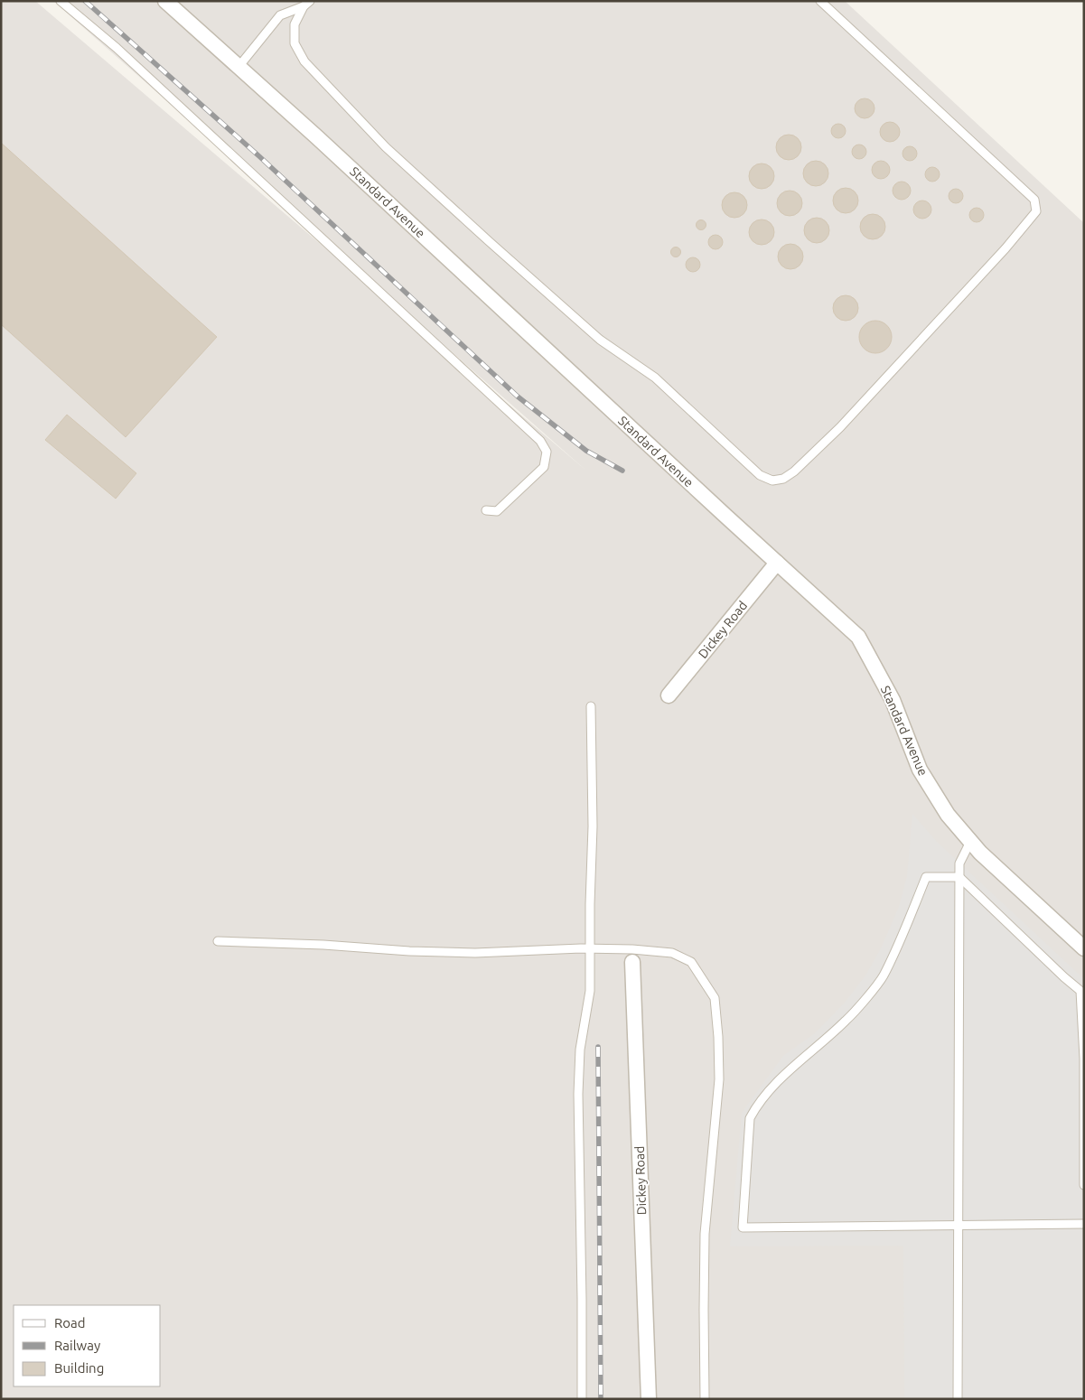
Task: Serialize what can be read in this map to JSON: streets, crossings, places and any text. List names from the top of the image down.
{
  "streets": {
    "street": ["Standard Avenue", "Dickey Road"]
  },
  "crossings": [
    ["Standard Avenue", "Dickey Road"]
  ],
  "legend": ["Road", "Railway", "Building"]
}
